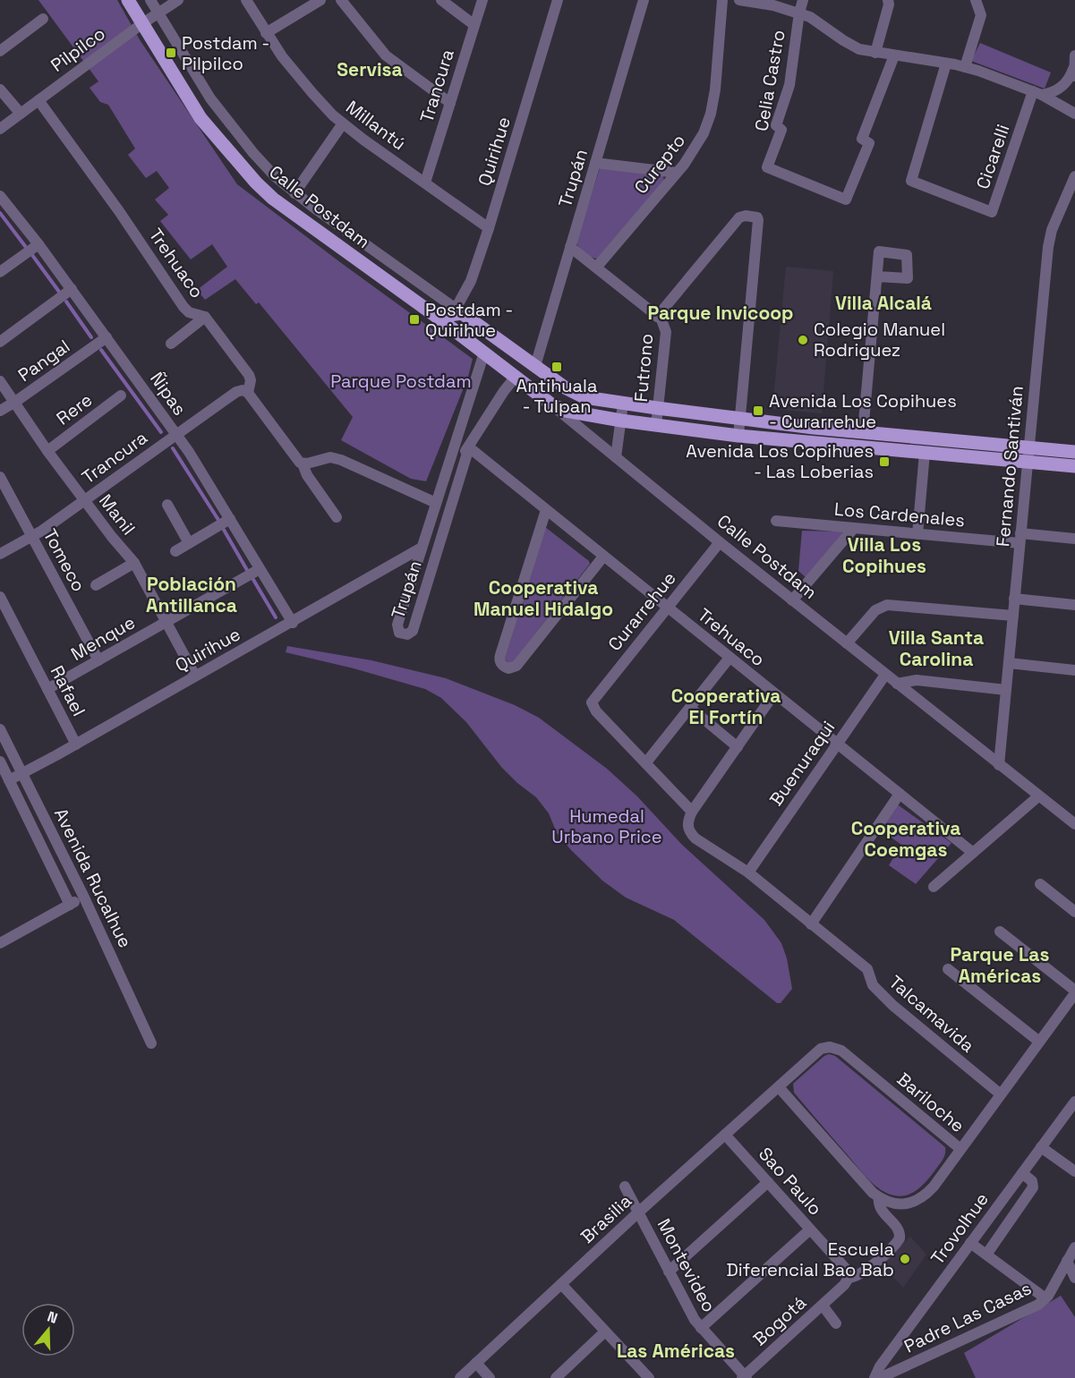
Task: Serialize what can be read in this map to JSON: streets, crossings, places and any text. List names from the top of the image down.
{
  "streets": {
    "main road": ["Calle Postdam"],
    "street": [
      "Pilpilco",
      "Celia Castro",
      "Trancura",
      "Millantú",
      "Quirihue",
      "Cicarelli",
      "Curepto",
      "Trupán",
      "Trehuaco",
      "Pangal",
      "Futrono",
      "Ñipas",
      "Rere",
      "Fernando Santiván",
      "Manil",
      "Los Cardenales",
      "Tomeco",
      "Curarrehue",
      "Menque",
      "Rafael",
      "Buenuraqui",
      "Avenida Rucalhue",
      "Talcamavida",
      "Bariloche",
      "Sao Paulo",
      "Brasilia",
      "Trovolhue",
      "Montevideo",
      "Padre Las Casas",
      "Bogotá"
    ]
  },
  "crossings": [
    ["Pilpilco", "Calle Postdam"],
    ["Pilpilco", "Trehuaco"],
    ["Trancura", "Millantú"],
    ["Trancura", "Trehuaco"],
    ["Trancura", "Ñipas"],
    ["Trancura", "Manil"],
    ["Trancura", "Tomeco"],
    ["Millantú", "Quirihue"],
    ["Quirihue", "Trupán"],
    ["Quirihue", "Calle Postdam"],
    ["Quirihue", "Ñipas"],
    ["Quirihue", "Manil"],
    ["Quirihue", "Rafael"],
    ["Quirihue", "Avenida Rucalhue"],
    ["Trupán", "Calle Postdam"],
    ["Trupán", "Trehuaco"],
    ["Calle Postdam", "Futrono"],
    ["Calle Postdam", "Fernando Santiván"],
    ["Calle Postdam", "Curarrehue"],
    ["Calle Postdam", "Buenuraqui"],
    ["Trehuaco", "Curarrehue"],
    ["Trehuaco", "Buenuraqui"],
    ["Pangal", "Ñipas"],
    ["Pangal", "Manil"],
    ["Ñipas", "Menque"],
    ["Rere", "Manil"],
    ["Fernando Santiván", "Los Cardenales"],
    ["Manil", "Menque"],
    ["Tomeco", "Menque"],
    ["Menque", "Rafael"],
    ["Buenuraqui", "Talcamavida"],
    ["Bariloche", "Brasilia"],
    ["Bariloche", "Bogotá"],
    ["Sao Paulo", "Brasilia"],
    ["Sao Paulo", "Bogotá"],
    ["Brasilia", "Montevideo"],
    ["Montevideo", "Bogotá"]
  ],
  "districts": [
    "Servisa",
    "Villa Alcalá",
    "Parque Invicoop",
    "Villa Los Copihues",
    "Población Antillanca",
    "Cooperativa Manuel Hidalgo",
    "Villa Santa Carolina",
    "Cooperativa El Fortín",
    "Cooperativa Coemgas",
    "Parque Las Américas",
    "Las Américas"
  ],
  "parks": ["Parque Postdam", "Humedal Urbano Price"],
  "places": {
    "transit": [
      "Postdam - Pilpilco",
      "Postdam - Quirihue",
      "Antihuala - Tulpan",
      "Avenida Los Copihues - Curarrehue",
      "Avenida Los Copihues - Las Loberias"
    ],
    "other": ["Colegio Manuel Rodriguez", "Escuela Diferencial Bao Bab"]
  },
  "north": "top"
}
